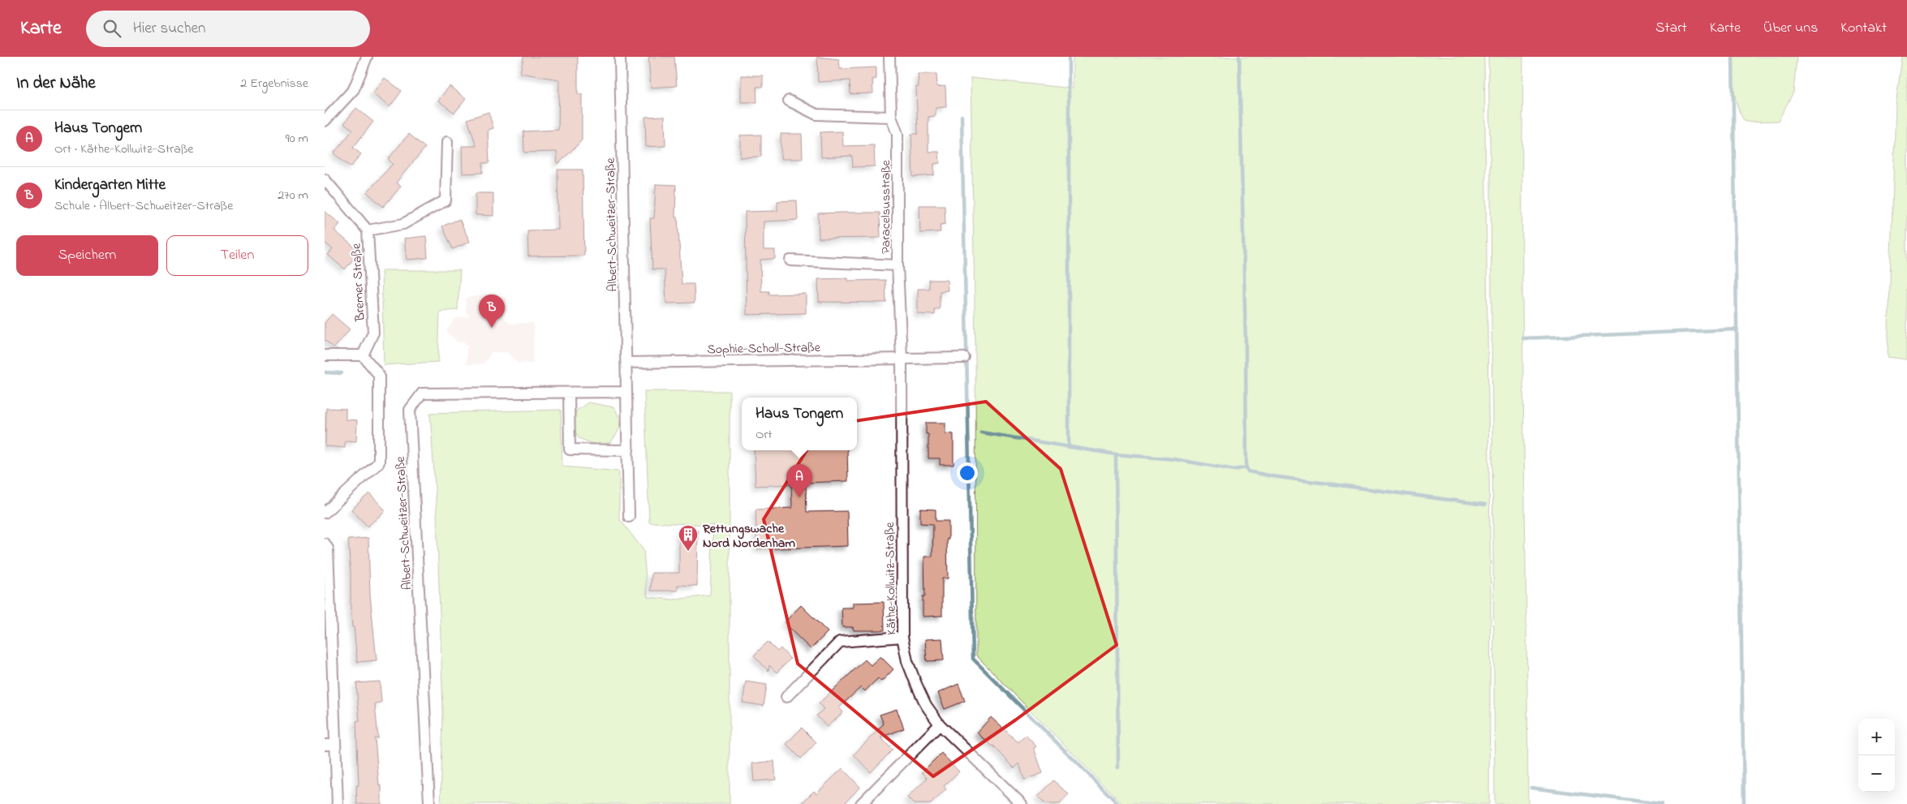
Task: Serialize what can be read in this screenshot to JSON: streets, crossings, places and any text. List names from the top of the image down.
{
  "streets": {
    "street": [
      "Paracelsusstraße",
      "Albert-Schweitzer-Straße",
      "Bremer Straße",
      "Sophie-Scholl-Straße",
      "Käthe-Kollwitz-Straße"
    ]
  },
  "crossings": [
    ["Paracelsusstraße", "Sophie-Scholl-Straße"],
    ["Paracelsusstraße", "Käthe-Kollwitz-Straße"],
    ["Albert-Schweitzer-Straße", "Sophie-Scholl-Straße"],
    ["Sophie-Scholl-Straße", "Käthe-Kollwitz-Straße"]
  ],
  "places": {
    "building": ["Rettungswache Nord Nordenham"]
  },
  "page": {
    "header": "Karte",
    "search": "Hier suchen",
    "nav": [
      "Start",
      "Karte",
      "Über uns",
      "Kontakt"
    ],
    "heading": ["In der Nähe", "2 Ergebnisse"],
    "list": [
      {
        "mark": "A",
        "name": "Haus Tongern",
        "note": "Ort · Käthe-Kollwitz-Straße",
        "value": "90 m"
      },
      {
        "mark": "B",
        "name": "Kindergarten Mitte",
        "note": "Schule · Albert-Schweitzer-Straße",
        "value": "270 m"
      }
    ],
    "buttons": ["Speichern", "Teilen"],
    "pins": ["B", "A"],
    "popup": ["Haus Tongern", "Ort"],
    "map_buttons": ["+", "−"]
  }
}
